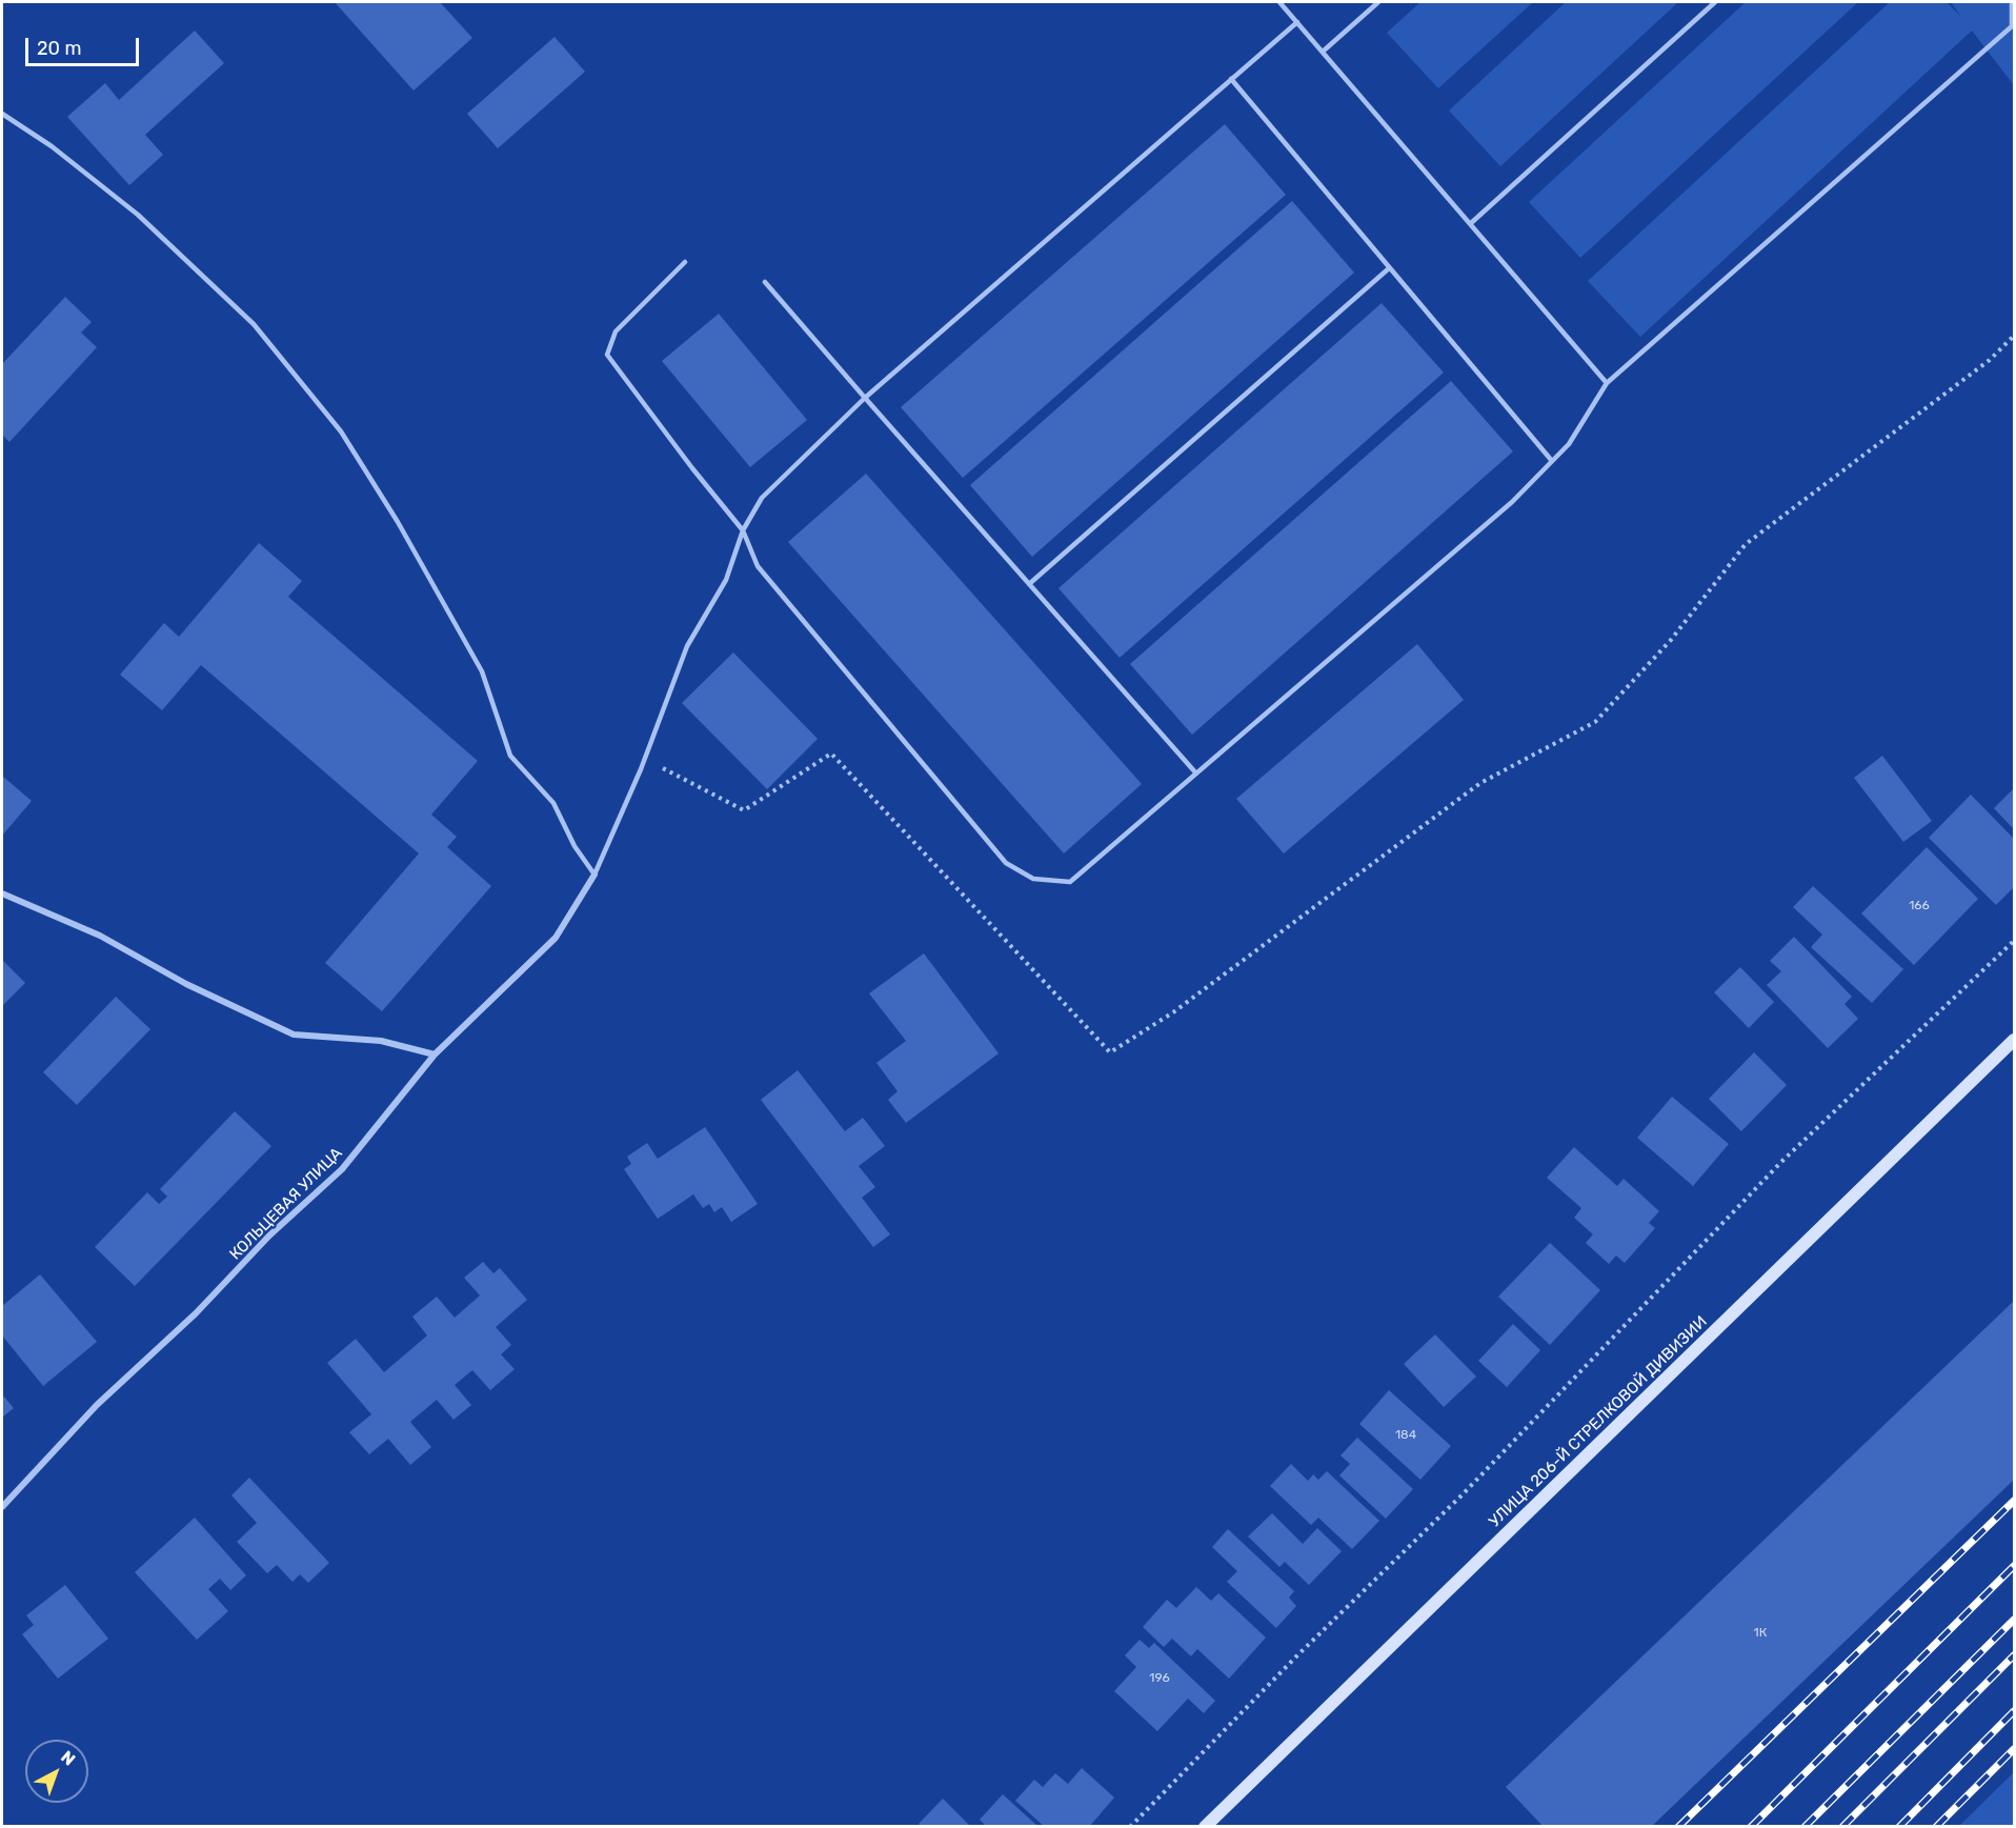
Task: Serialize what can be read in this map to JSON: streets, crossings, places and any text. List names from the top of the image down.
{
  "streets": {
    "main road": ["УЛИЦА 206-Й СТРЕЛКОВОЙ ДИВИЗИИ"],
    "street": ["КОЛЬЦЕВАЯ УЛИЦА"]
  },
  "house_numbers": [
    "166",
    "184",
    "1К",
    "196"
  ],
  "scale_bar": "20 m",
  "north": "top right"
}
